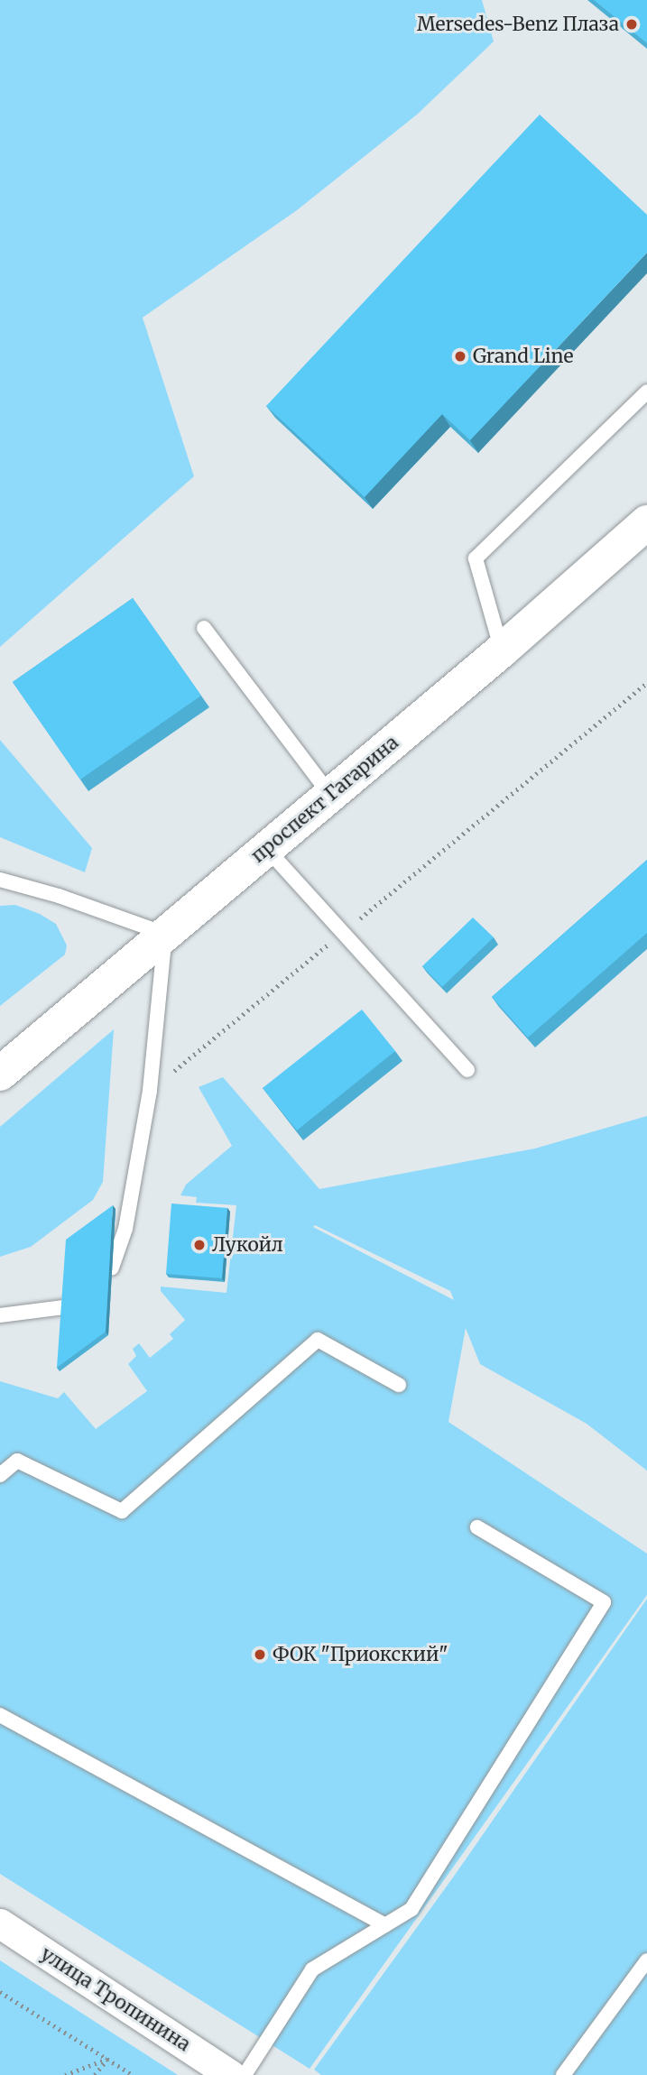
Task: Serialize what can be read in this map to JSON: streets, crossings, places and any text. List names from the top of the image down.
{
  "streets": {
    "main road": ["проспект Гагарина"],
    "street": ["улица Тропинина"]
  },
  "places": [
    "Mersedes-Benz Плаза",
    "Grand Line",
    "Лукойл",
    "ФОК \"Приокский\""
  ]
}
